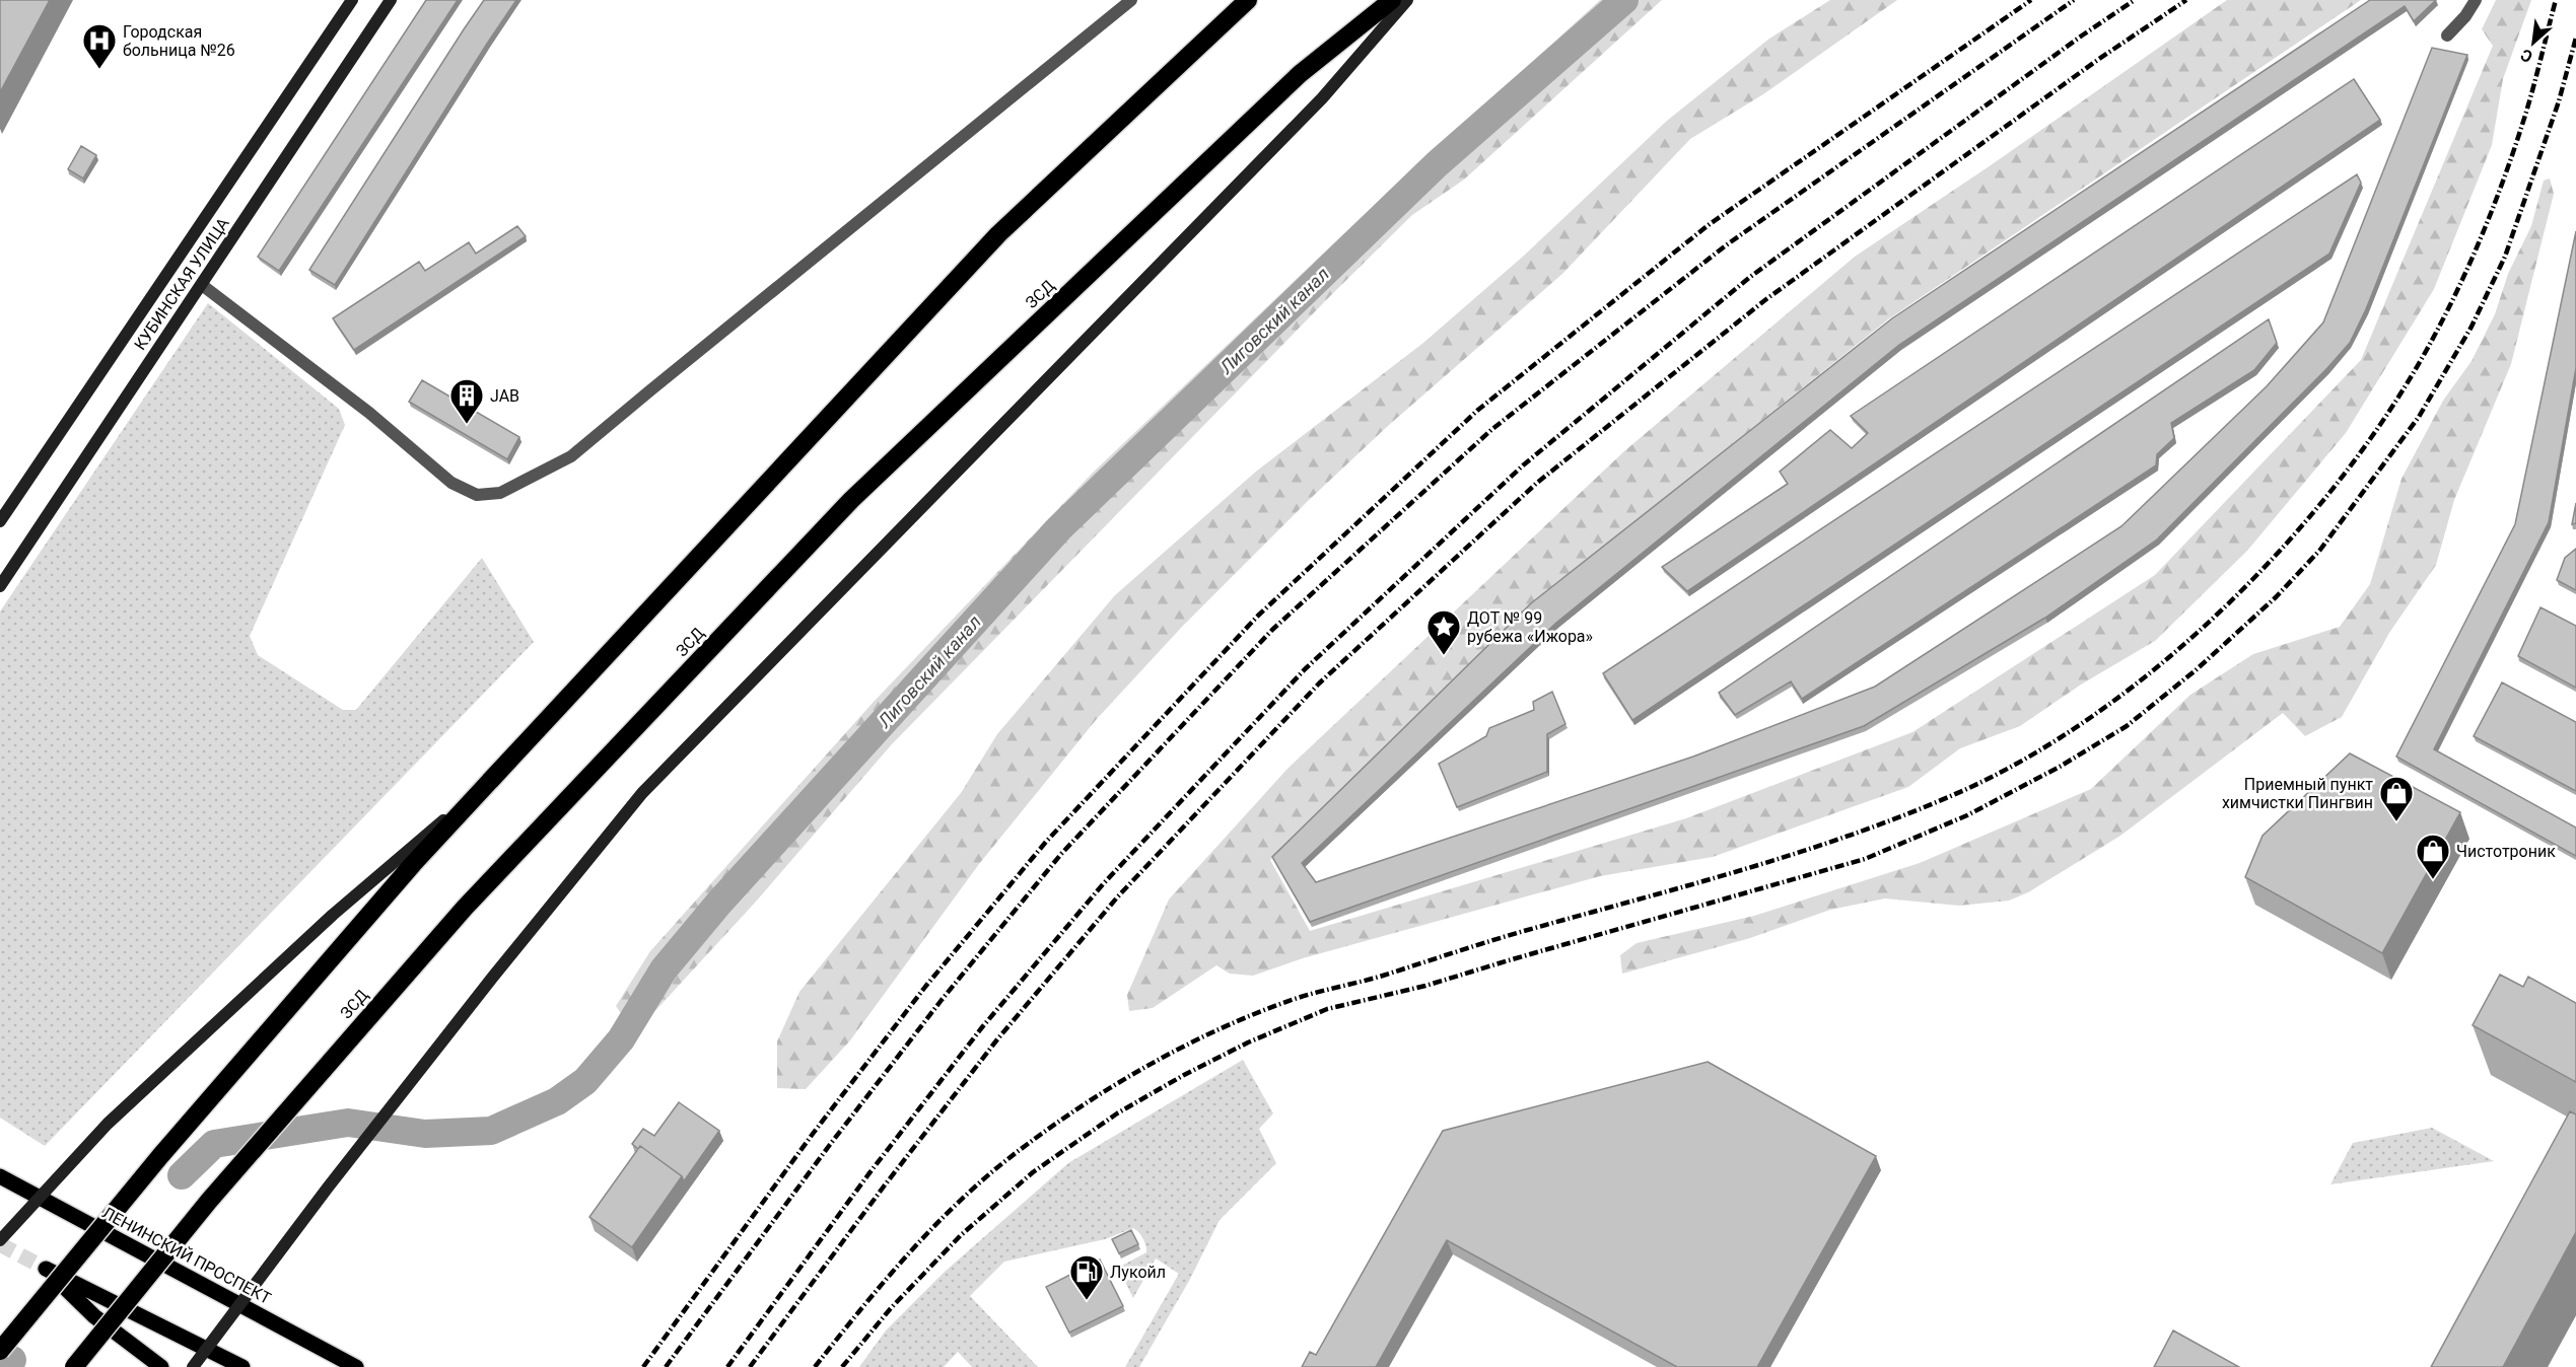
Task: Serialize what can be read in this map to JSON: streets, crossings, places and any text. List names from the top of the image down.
{
  "streets": {
    "highway": ["ЗСД"],
    "main road": ["КУБИНСКАЯ УЛИЦА", "ЛЕНИНСКИЙ ПРОСПЕКТ"]
  },
  "water": ["Лиговский канал"],
  "places": {
    "hospital": ["Городская больница №26"],
    "building": ["JAB"],
    "place": ["ДОТ № 99 рубежа «Ижора»"],
    "shop": ["Приемный пункт химчистки Пингвин", "Чистотроник"],
    "fuel station": ["Лукойл"]
  },
  "north": "bottom left"
}
